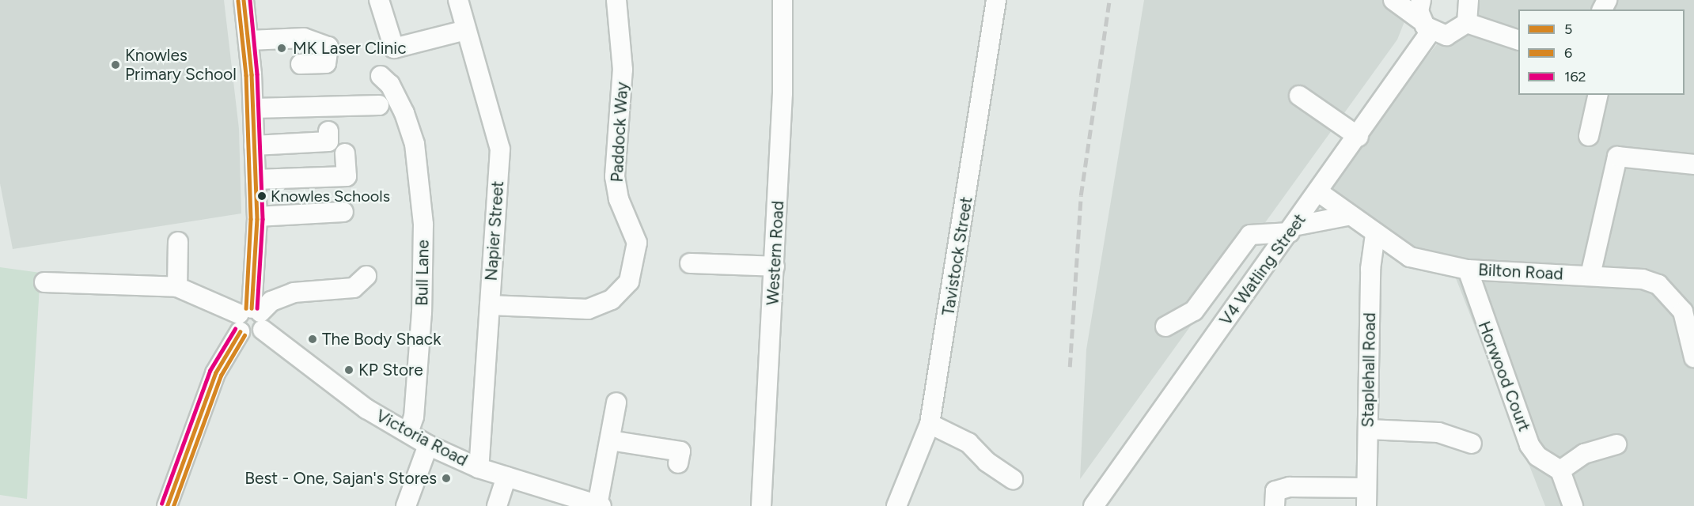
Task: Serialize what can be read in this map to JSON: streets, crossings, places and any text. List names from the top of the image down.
{
  "streets": {
    "street": [
      "Paddock Way",
      "Napier Street",
      "Western Road",
      "Tavistock Street",
      "V4 Watling Street",
      "Bilton Road",
      "Bull Lane",
      "Staplehall Road",
      "Horwood Court",
      "Victoria Road"
    ]
  },
  "crossings": [
    ["Paddock Way", "Napier Street"],
    ["Napier Street", "Victoria Road"],
    ["V4 Watling Street", "Bilton Road"],
    ["Bilton Road", "Staplehall Road"],
    ["Bilton Road", "Horwood Court"],
    ["Bull Lane", "Victoria Road"]
  ],
  "places": [
    "MK Laser Clinic",
    "Knowles Primary School",
    "Knowles Schools",
    "The Body Shack",
    "KP Store",
    "Best - One, Sajan's Stores"
  ],
  "lines": ["transit line 5", "transit line 162", "transit line 6"],
  "legend": ["5", "6", "162"]
}
